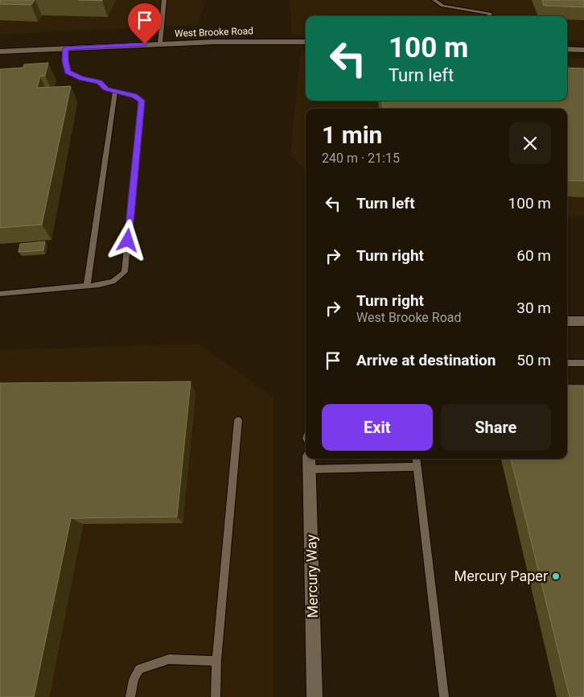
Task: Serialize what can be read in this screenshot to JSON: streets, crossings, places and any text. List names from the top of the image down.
{
  "streets": {
    "street": ["West Brooke Road", "Mercury Way"]
  },
  "places": ["Mercury Paper"],
  "page": {
    "turn": ["100 m", "Turn left"],
    "heading": ["1 min", "240 m · 21:15"],
    "list": [
      {
        "name": "Turn left",
        "value": "100 m"
      },
      {
        "name": "Turn right",
        "value": "60 m"
      },
      {
        "name": "Turn right",
        "note": "West Brooke Road",
        "value": "30 m"
      },
      {
        "name": "Arrive at destination",
        "value": "50 m"
      }
    ],
    "buttons": ["Exit", "Share"]
  }
}
